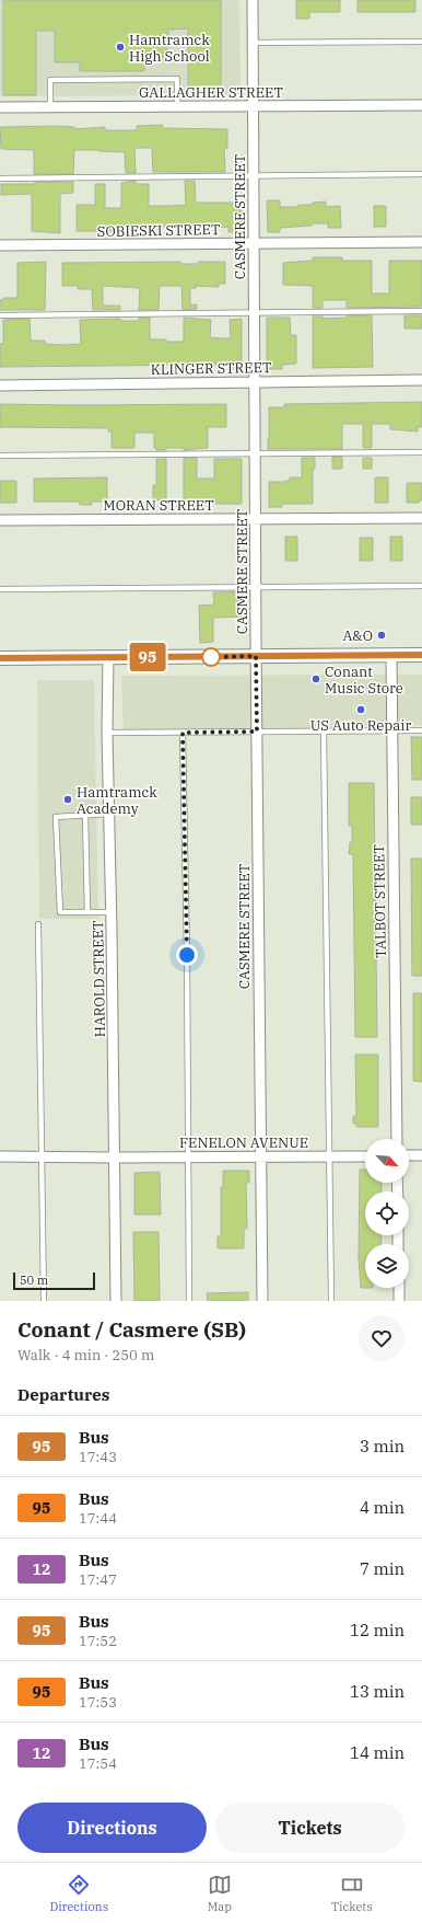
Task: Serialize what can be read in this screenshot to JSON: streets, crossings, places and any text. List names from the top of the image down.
{
  "streets": {
    "street": [
      "GALLAGHER STREET",
      "CASMERE STREET",
      "SOBIESKI STREET",
      "KLINGER STREET",
      "MORAN STREET",
      "TALBOT STREET",
      "HAROLD STREET",
      "FENELON AVENUE"
    ]
  },
  "crossings": [
    ["GALLAGHER STREET", "CASMERE STREET"],
    ["CASMERE STREET", "SOBIESKI STREET"],
    ["CASMERE STREET", "KLINGER STREET"],
    ["CASMERE STREET", "MORAN STREET"],
    ["CASMERE STREET", "FENELON AVENUE"],
    ["HAROLD STREET", "FENELON AVENUE"]
  ],
  "places": [
    "Hamtramck High School",
    "A&O",
    "Conant Music Store",
    "US Auto Repair",
    "Hamtramck Academy"
  ],
  "lines": ["bus line 95"],
  "scale_bar": "50 m",
  "north": "bottom right",
  "page": {
    "on_map": "95",
    "scale": "50 m",
    "heading": [
      ["Conant / Casmere (SB)", "Walk · 4 min · 250 m"],
      "Departures"
    ],
    "list": [
      {
        "mark": "95",
        "name": "Bus",
        "note": "17:43",
        "value": "3 min"
      },
      {
        "mark": "95",
        "name": "Bus",
        "note": "17:44",
        "value": "4 min"
      },
      {
        "mark": "12",
        "name": "Bus",
        "note": "17:47",
        "value": "7 min"
      },
      {
        "mark": "95",
        "name": "Bus",
        "note": "17:52",
        "value": "12 min"
      },
      {
        "mark": "95",
        "name": "Bus",
        "note": "17:53",
        "value": "13 min"
      },
      {
        "mark": "12",
        "name": "Bus",
        "note": "17:54",
        "value": "14 min"
      }
    ],
    "buttons": ["Directions", "Tickets"],
    "tabs": ["Directions", "Map", "Tickets"]
  }
}
